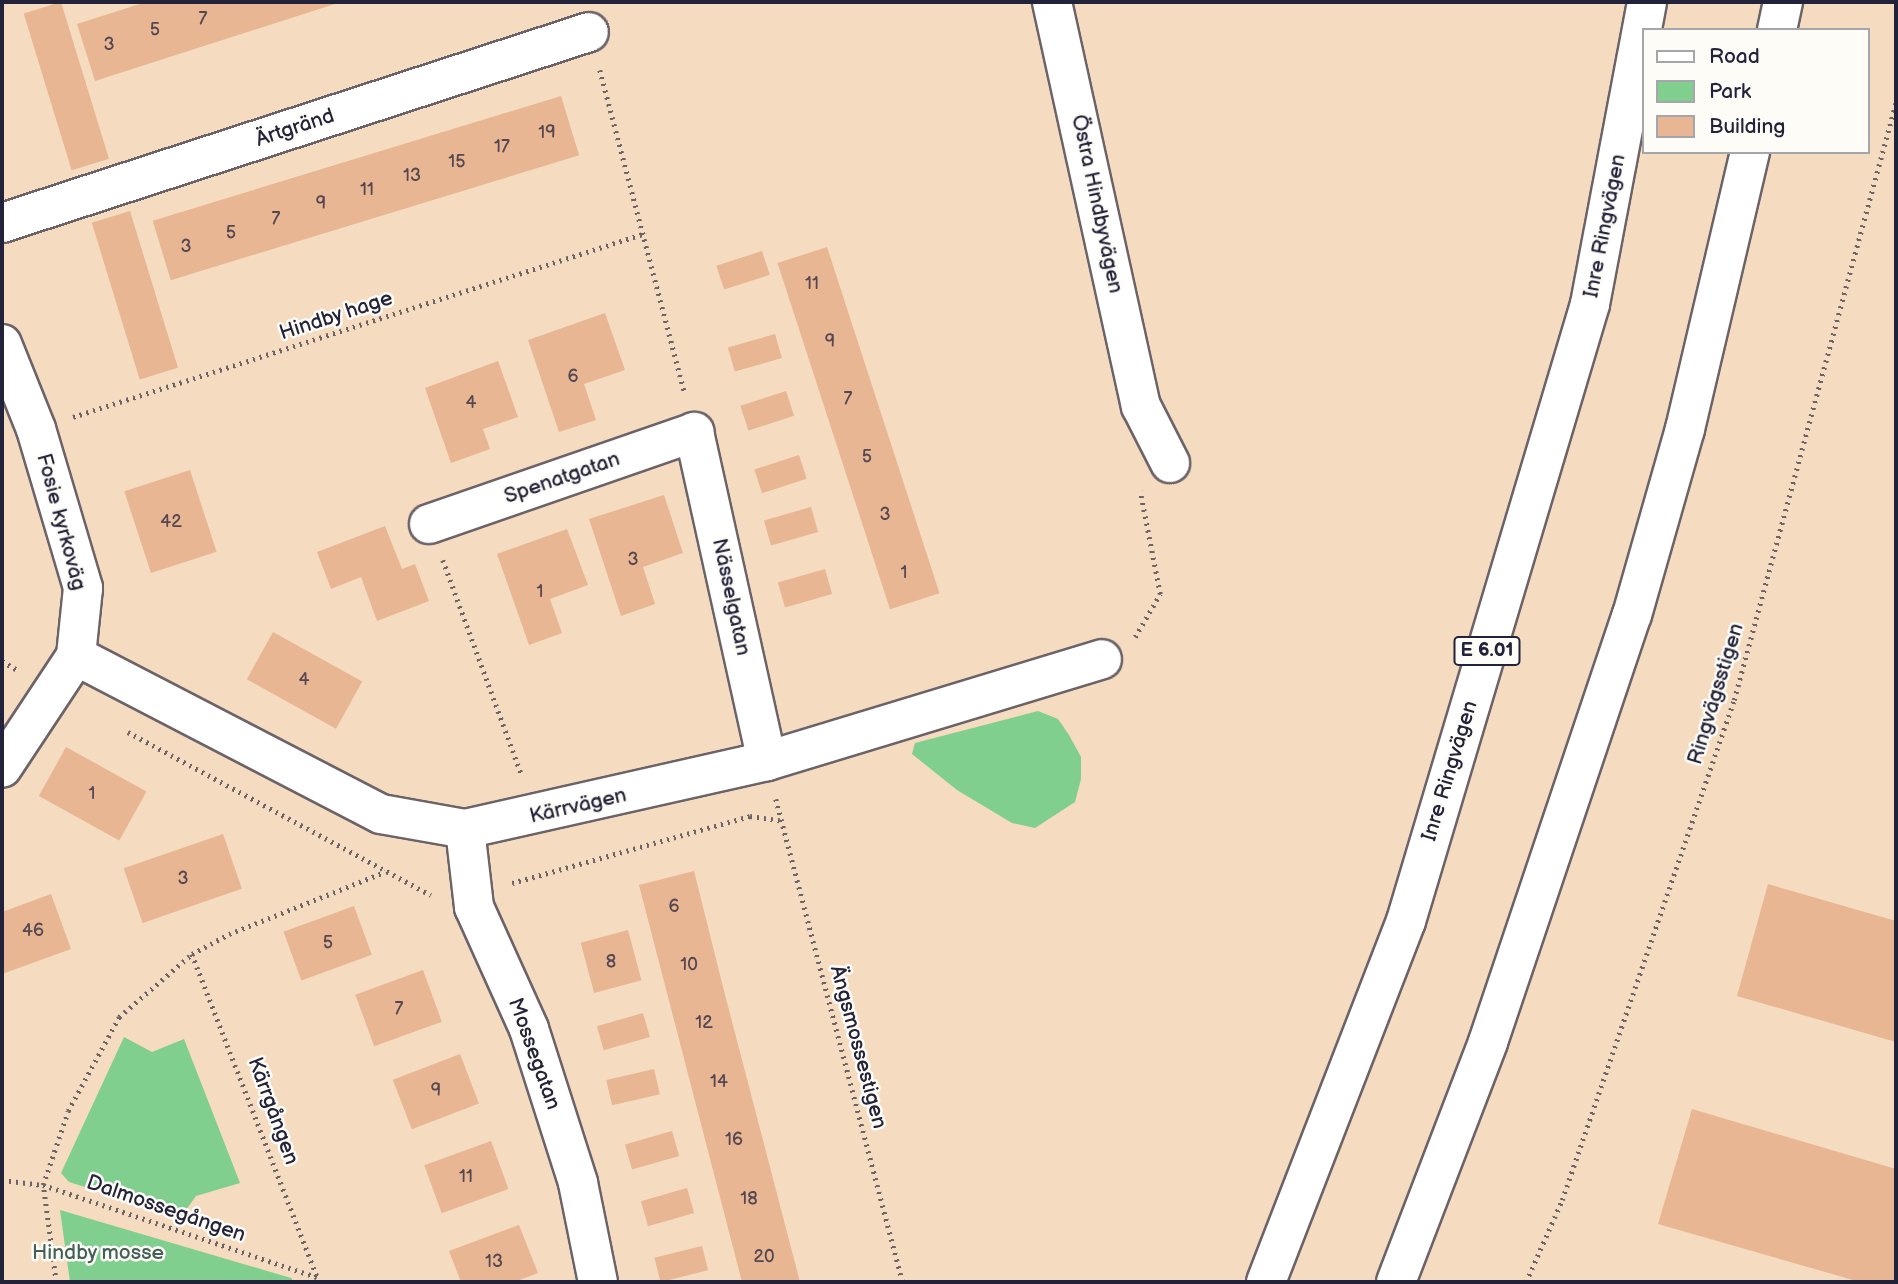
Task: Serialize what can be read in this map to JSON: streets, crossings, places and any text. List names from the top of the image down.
{
  "streets": {
    "main road": [
      "Ärtgränd",
      "Östra Hindbyvägen",
      "Inre Ringvägen",
      "Spenatgatan",
      "Fosie kyrkoväg",
      "Nässelgatan",
      "E 6.01",
      "Kärrvägen",
      "Mossegatan"
    ],
    "path": [
      "Hindby hage",
      "Ringvägsstigen",
      "Ängsmossestigen",
      "Kärrgången",
      "Dalmossegången"
    ]
  },
  "crossings": [
    ["Hindby hage", "Fosie kyrkoväg"],
    ["Spenatgatan", "Nässelgatan"],
    ["Fosie kyrkoväg", "Kärrvägen"],
    ["Nässelgatan", "Kärrvägen"],
    ["Kärrvägen", "Mossegatan"],
    ["Kärrgången", "Dalmossegången"]
  ],
  "parks": ["Hindby mosse"],
  "house_numbers": [
    "7",
    "5",
    "3",
    "19",
    "17",
    "15",
    "13",
    "11",
    "9",
    "7",
    "5",
    "3",
    "11",
    "9",
    "6",
    "7",
    "4",
    "5",
    "3",
    "42",
    "3",
    "1",
    "1",
    "4",
    "1",
    "3",
    "6",
    "46",
    "5",
    "8",
    "10",
    "7",
    "12",
    "14",
    "9",
    "16",
    "11",
    "18",
    "20",
    "13"
  ],
  "legend": ["Road", "Park", "Building"]
}
